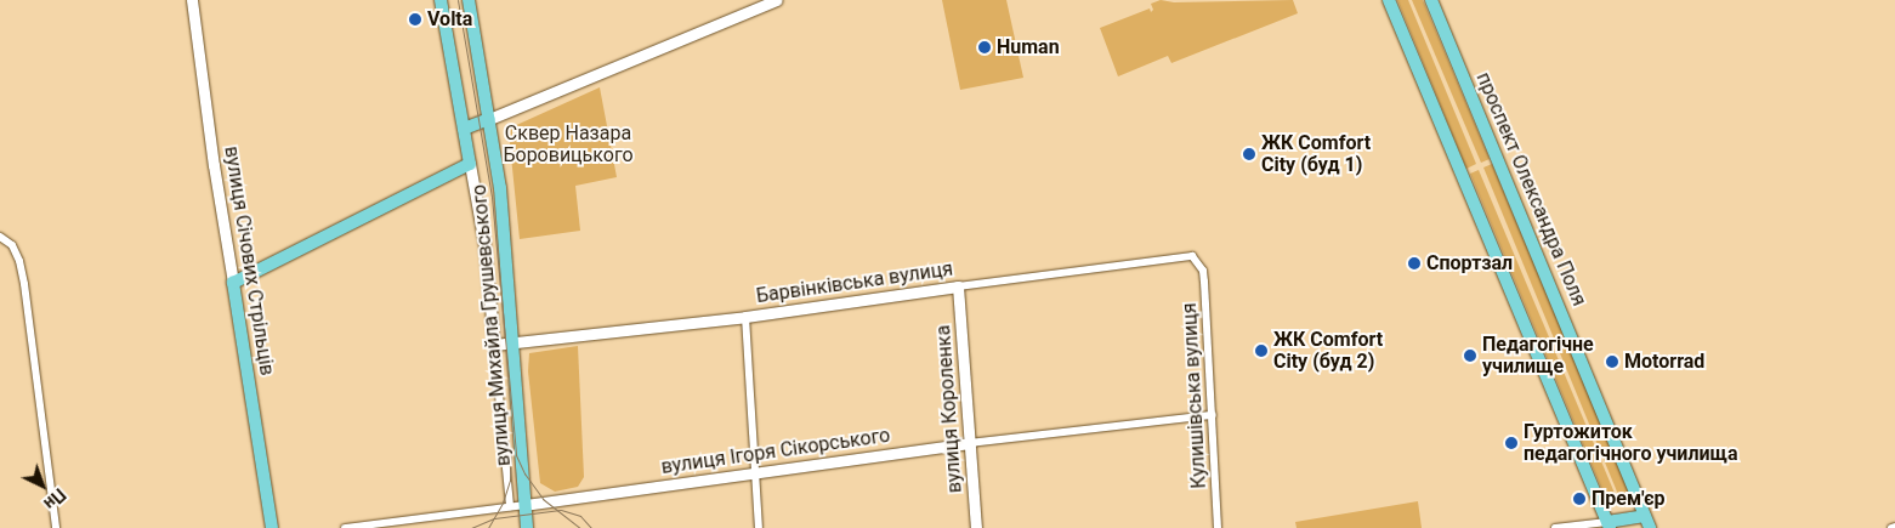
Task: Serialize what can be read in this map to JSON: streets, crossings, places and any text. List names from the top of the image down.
{
  "streets": {
    "main road": ["проспект Олександра Поля", "вулиця Січових Стрільців", "вулиця Михайла Грушевського"],
    "street": [
      "Барвінківська вулиця",
      "Кулишівська вулиця",
      "вулиця Короленка",
      "вулиця Ігоря Сікорського"
    ]
  },
  "crossings": [
    ["Барвінківська вулиця", "вулиця Михайла Грушевського"],
    ["Барвінківська вулиця", "Кулишівська вулиця"],
    ["Барвінківська вулиця", "вулиця Короленка"],
    ["вулиця Михайла Грушевського", "вулиця Ігоря Сікорського"],
    ["Кулишівська вулиця", "вулиця Ігоря Сікорського"],
    ["вулиця Короленка", "вулиця Ігоря Сікорського"]
  ],
  "parks": ["Сквер Назара Боровицького"],
  "places": [
    "Volta",
    "Human",
    "ЖК Comfort City (буд 1)",
    "Спортзал",
    "ЖК Comfort City (буд 2)",
    "Педагогічне училище",
    "Motorrad",
    "Гуртожиток педагогічного училища",
    "Прем'єр"
  ],
  "north": "bottom right"
}
